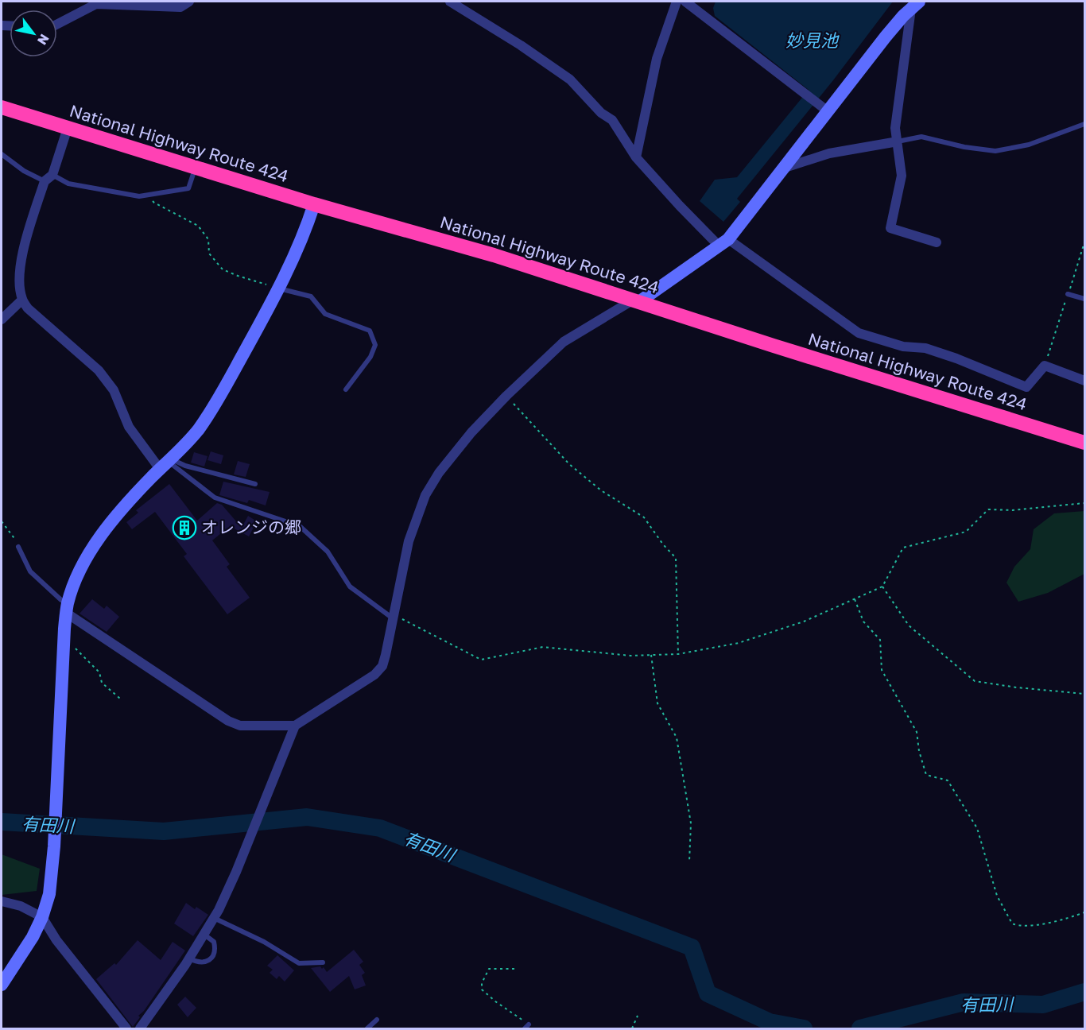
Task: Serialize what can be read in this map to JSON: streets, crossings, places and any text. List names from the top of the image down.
{
  "streets": {
    "highway": ["National Highway Route 424"]
  },
  "water": ["妙見池", "有田川"],
  "places": {
    "building": ["オレンジの郷"]
  },
  "north": "bottom right"
}
